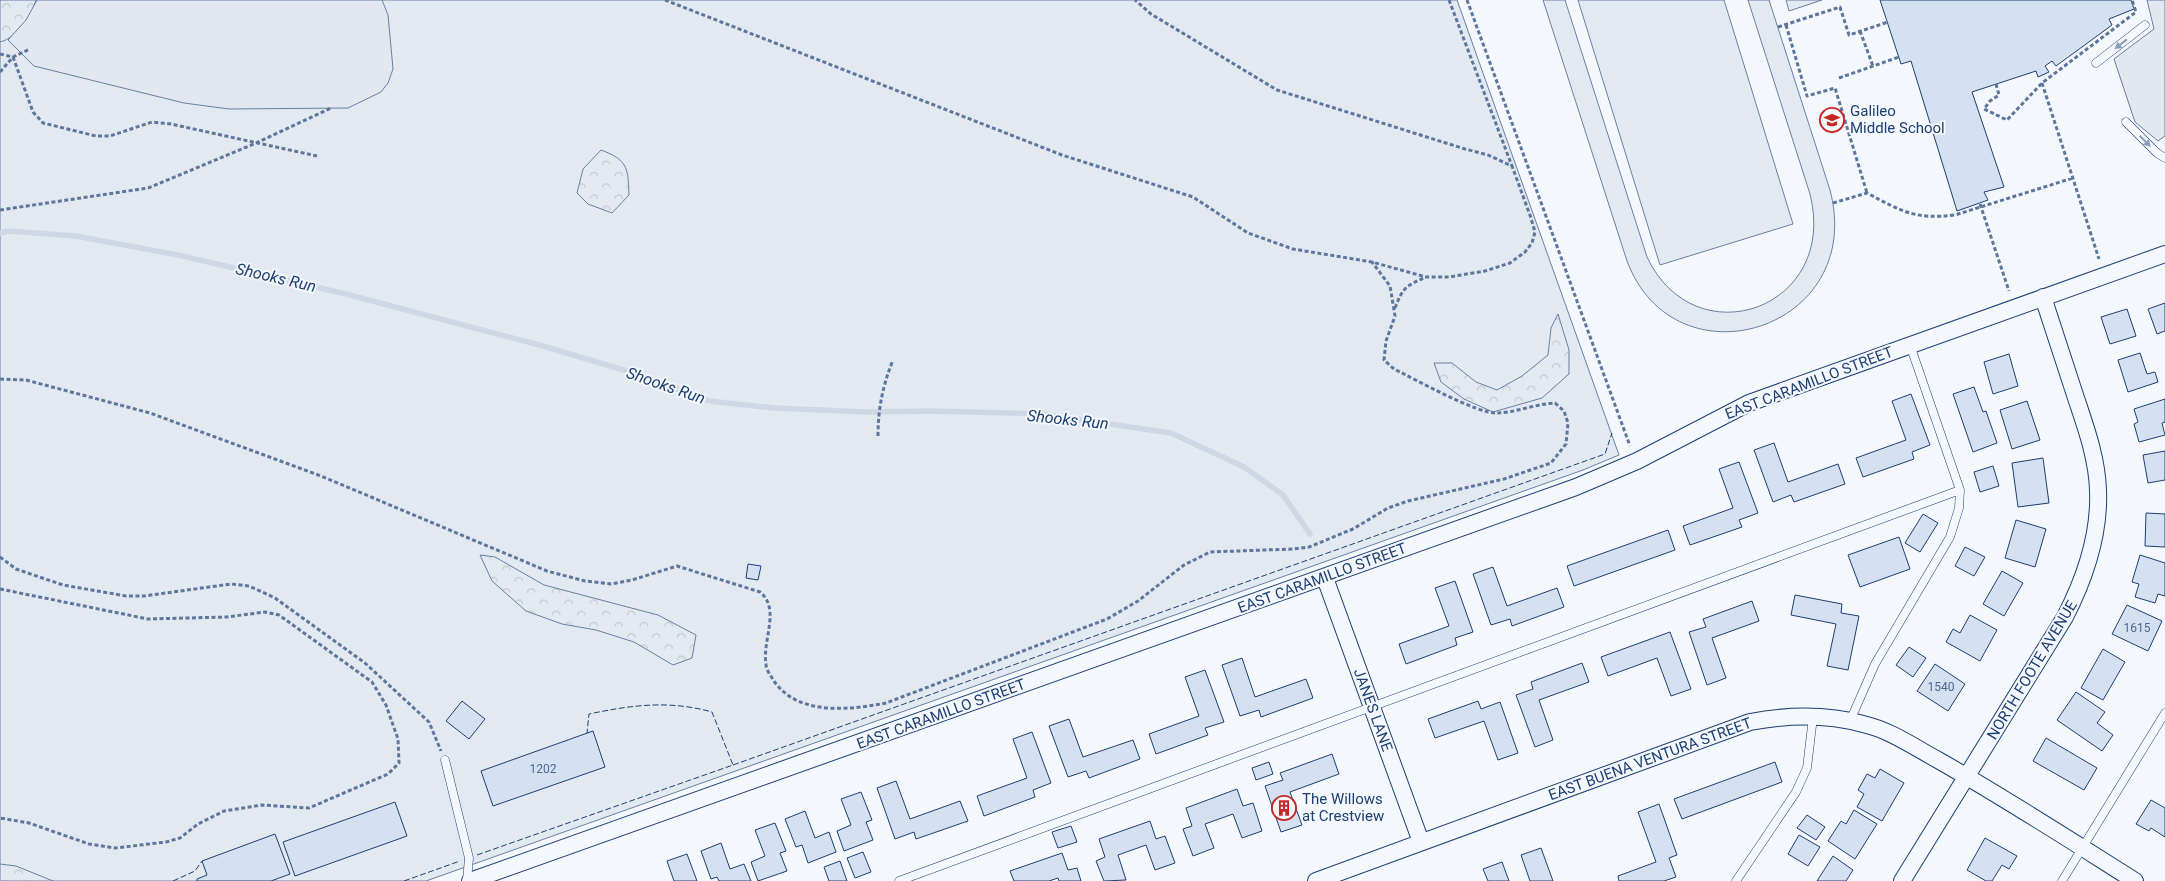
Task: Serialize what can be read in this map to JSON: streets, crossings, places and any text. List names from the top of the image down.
{
  "streets": {
    "street": [
      "EAST CARAMILLO STREET",
      "NORTH FOOTE AVENUE",
      "JANES LANE",
      "EAST BUENA VENTURA STREET"
    ]
  },
  "crossings": [
    ["EAST CARAMILLO STREET", "NORTH FOOTE AVENUE"],
    ["EAST CARAMILLO STREET", "JANES LANE"],
    ["NORTH FOOTE AVENUE", "EAST BUENA VENTURA STREET"],
    ["JANES LANE", "EAST BUENA VENTURA STREET"]
  ],
  "water": ["Shooks Run"],
  "places": {
    "school or university": ["Galileo Middle School"],
    "building": ["The Willows at Crestview"]
  },
  "house_numbers": ["1615", "1540", "1202"]
}
